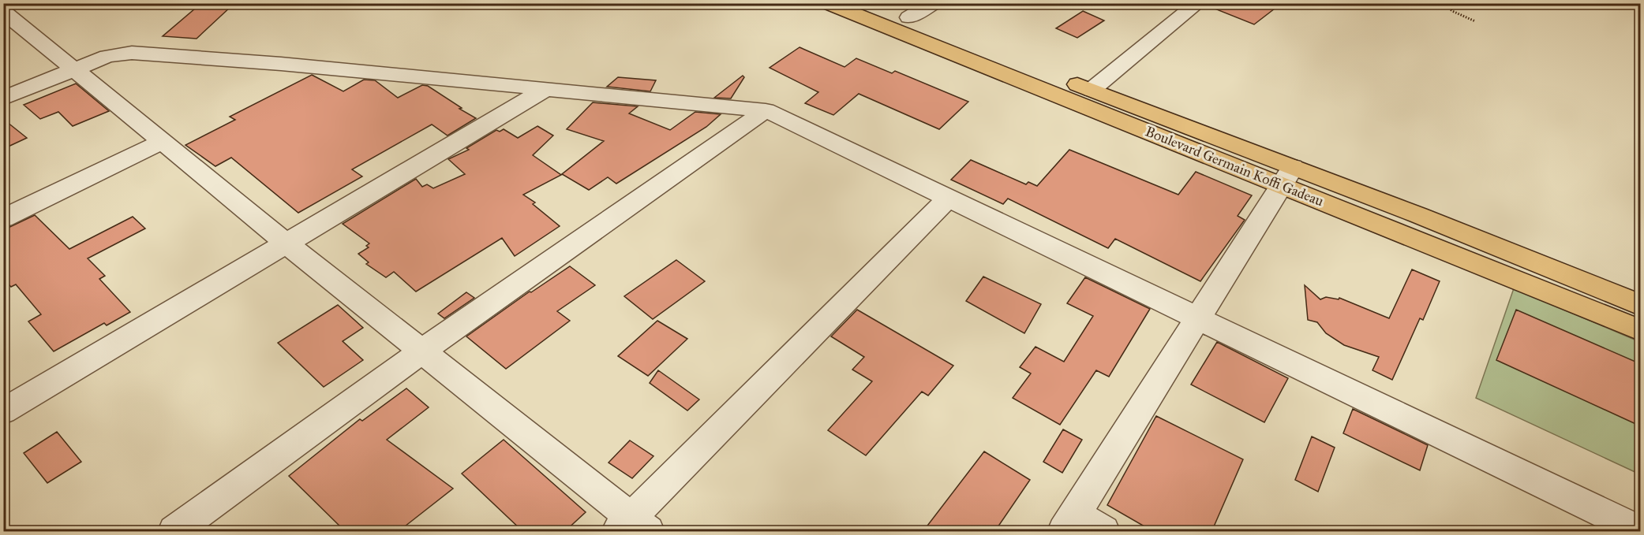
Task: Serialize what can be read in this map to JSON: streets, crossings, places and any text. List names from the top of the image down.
{
  "streets": {
    "main road": ["Boulevard Germain Koffi Gadeau"]
  }
}
